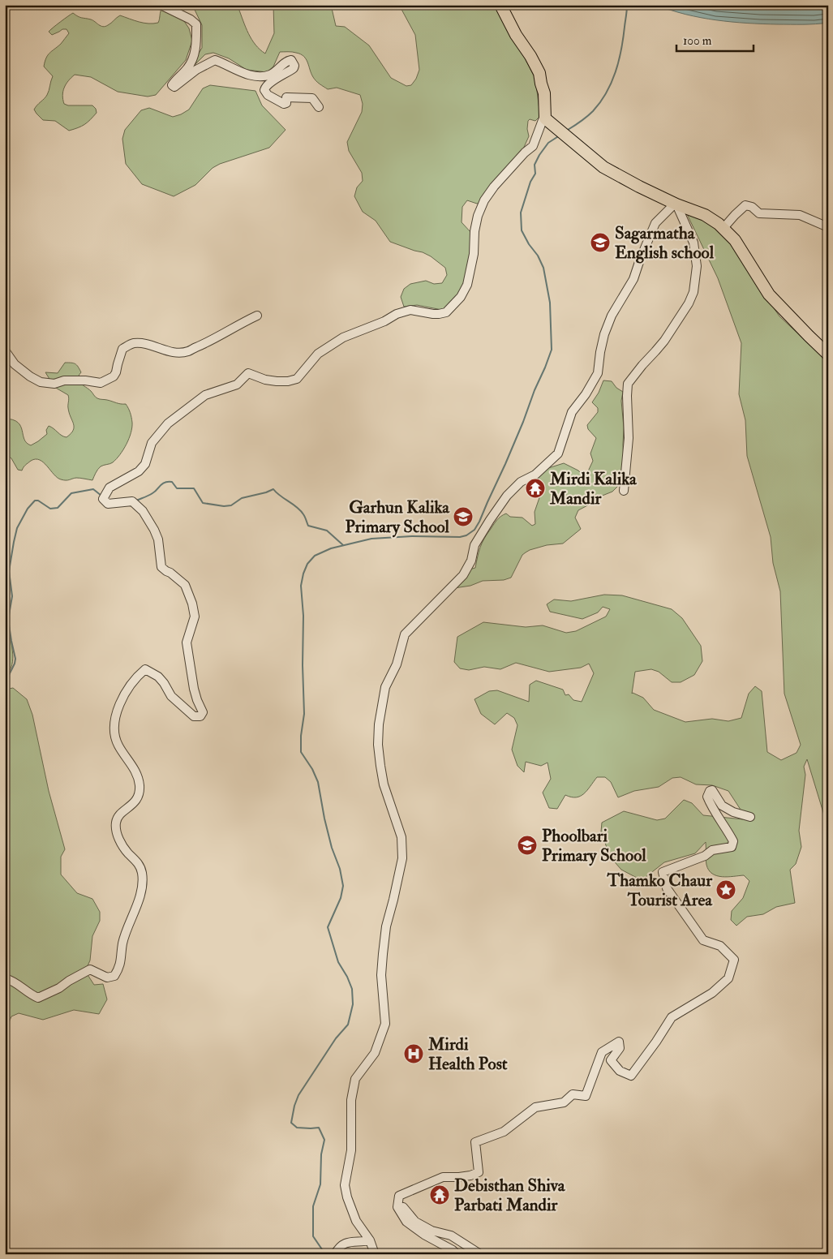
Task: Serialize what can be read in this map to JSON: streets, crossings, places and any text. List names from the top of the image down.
{
  "places": {
    "school or university": ["Sagarmatha English school", "Garhun Kalika Primary School", "Phoolbari Primary School"],
    "temple": ["Mirdi Kalika Mandir", "Debisthan Shiva Parbati Mandir"],
    "place": ["Thamko Chaur Tourist Area"],
    "hospital": ["Mirdi Health Post"]
  },
  "scale_bar": "100 m"
}
